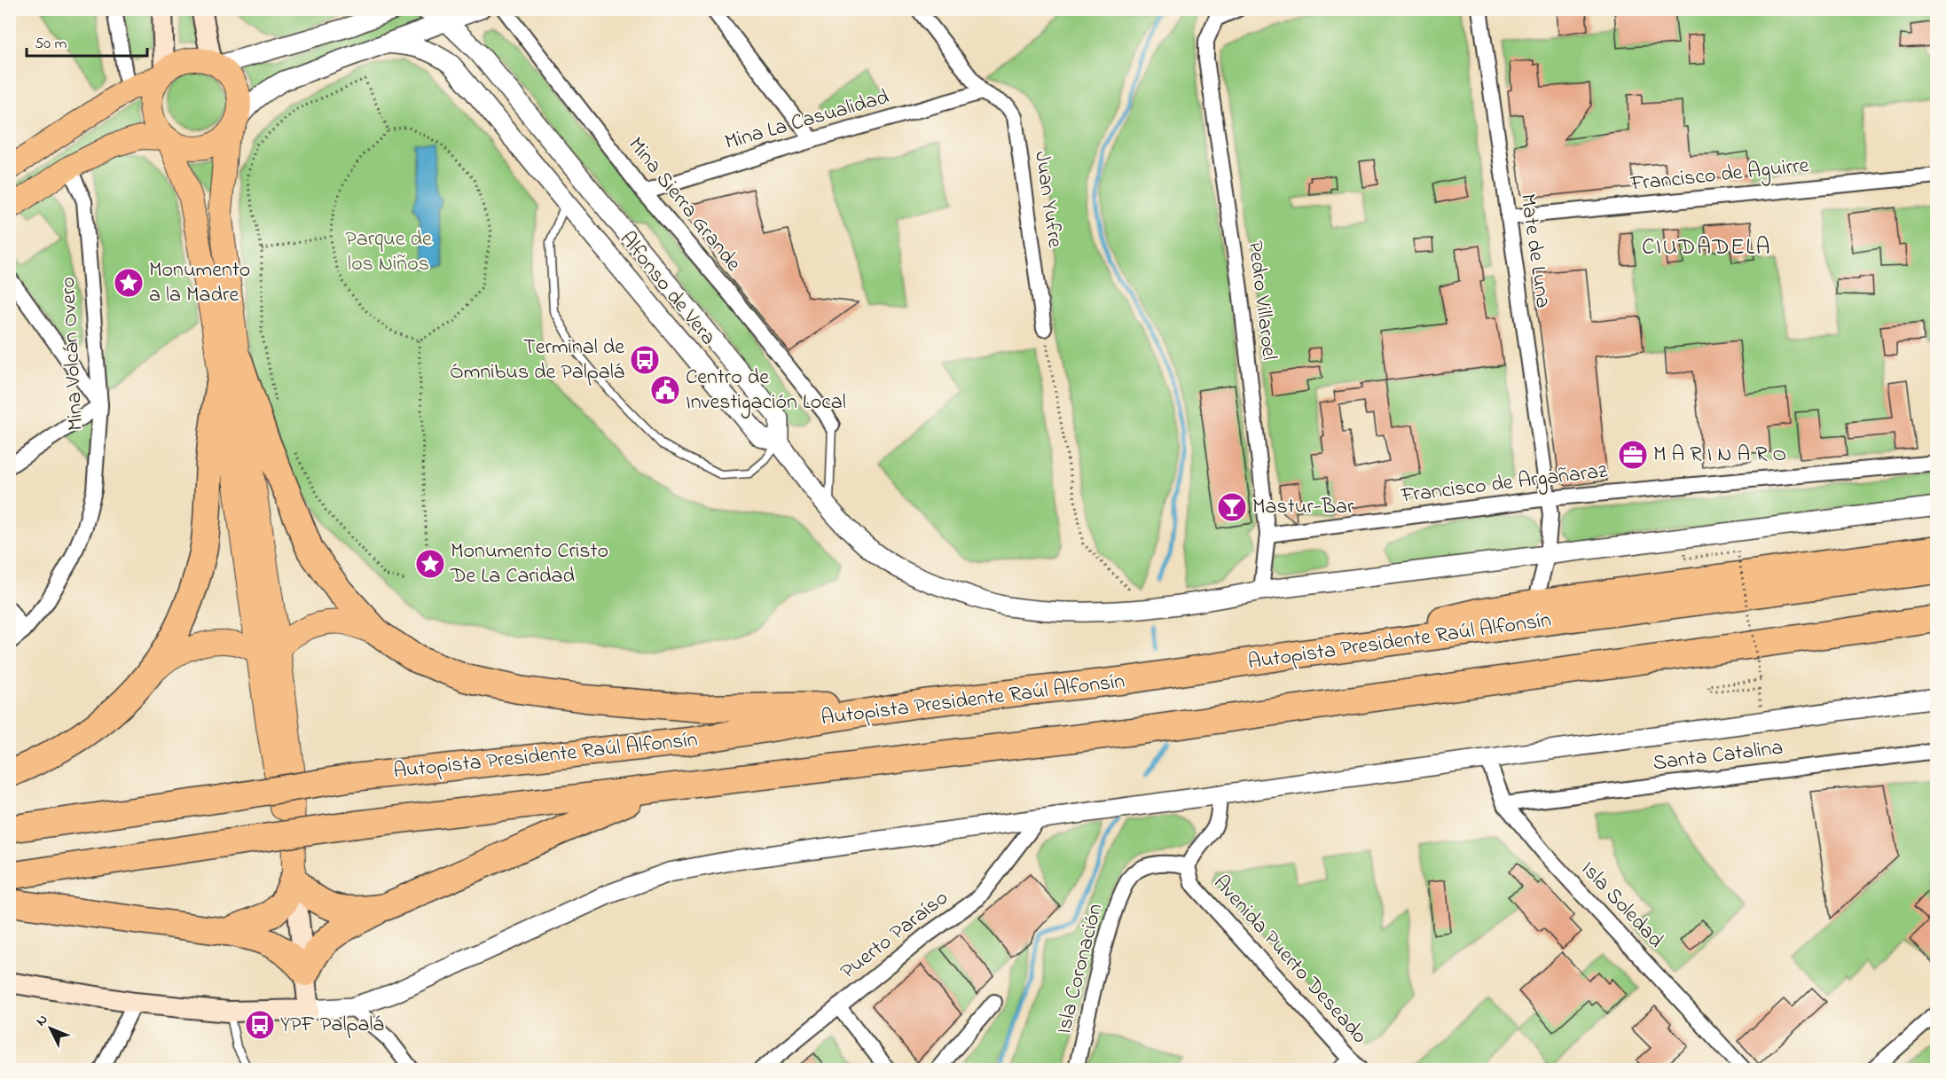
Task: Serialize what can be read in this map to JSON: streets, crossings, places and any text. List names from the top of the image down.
{
  "streets": {
    "highway": ["Autopista Presidente Raúl Alfonsín"],
    "street": [
      "Mina La Casualidad",
      "Francisco de Aguirre",
      "Juan Yufre",
      "Mina Sierra Grande",
      "Mate de Luna",
      "Alfonso de Vera",
      "Pedro Villaroel",
      "Mina Volcán Overo",
      "Francisco de Argañaraz",
      "Santa Catalina",
      "Isla Soledad",
      "Puerto Paraíso",
      "Avenida Puerto Deseado",
      "Isla Coronación"
    ]
  },
  "crossings": [
    ["Mina La Casualidad", "Juan Yufre"],
    ["Mina La Casualidad", "Mina Sierra Grande"],
    ["Francisco de Aguirre", "Mate de Luna"],
    ["Mate de Luna", "Francisco de Argañaraz"],
    ["Pedro Villaroel", "Francisco de Argañaraz"],
    ["Santa Catalina", "Isla Soledad"],
    ["Avenida Puerto Deseado", "Isla Coronación"]
  ],
  "districts": ["CIUDADELA"],
  "parks": ["Parque de los Niños"],
  "places": {
    "place": ["Monumento a la Madre", "Monumento Cristo De La Caridad"],
    "bus stop": ["Terminal de Ómnibus de Palpalá", "YPF Palpalá"],
    "public building": ["Centro de Investigación Local"],
    "office": ["M A R I N A R O"],
    "bar": ["Mastur-Bar"]
  },
  "scale_bar": "50 m",
  "north": "top left"
}
